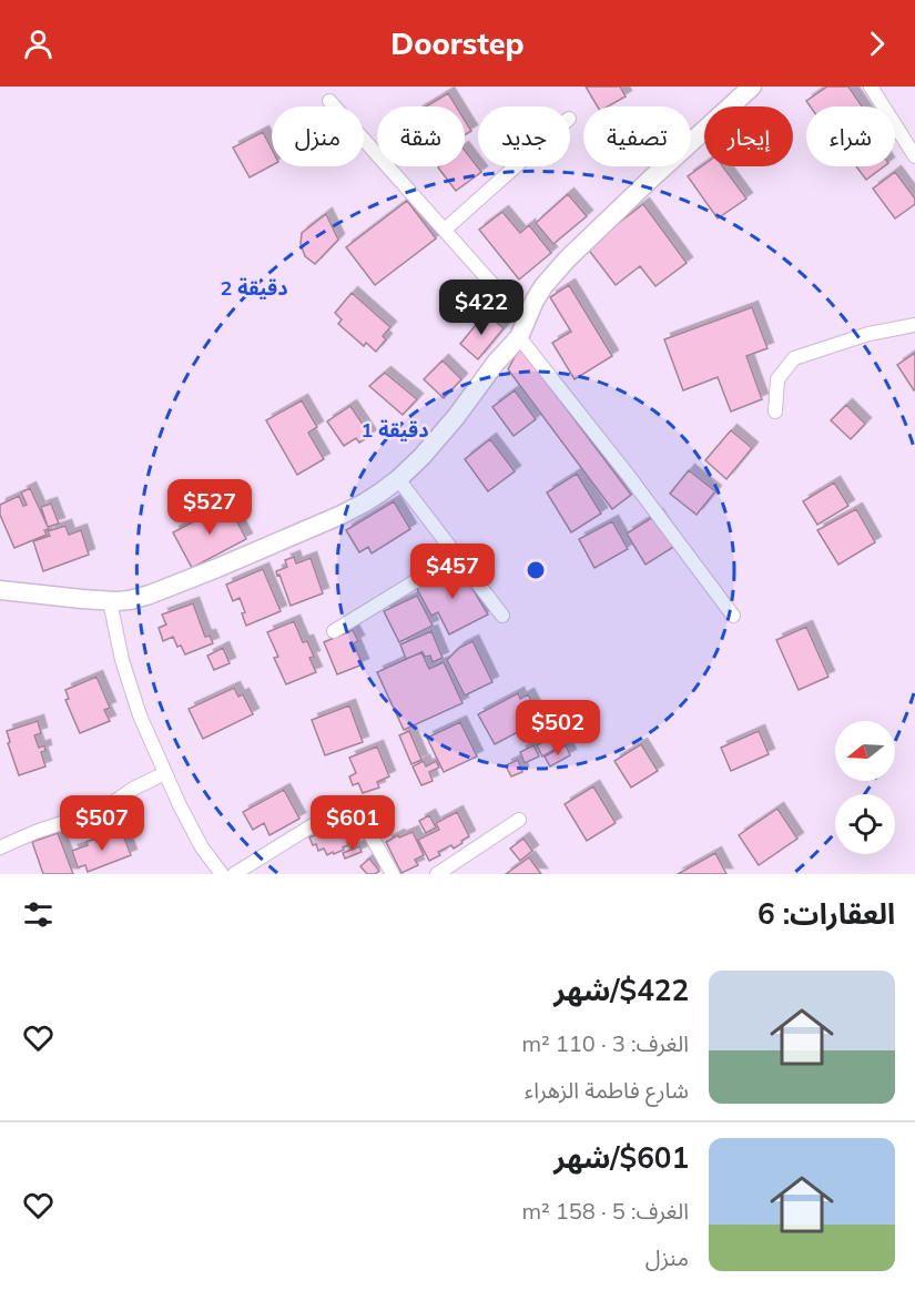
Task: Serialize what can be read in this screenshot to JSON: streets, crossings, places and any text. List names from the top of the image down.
{
  "north": "left",
  "page": {
    "header": "Doorstep",
    "chip": [
      "شراء",
      "إيجار",
      "تصفية",
      "جديد",
      "شقة",
      "منزل"
    ],
    "price": [
      "$422",
      "$527",
      "$457",
      "$502",
      "$507",
      "$601"
    ],
    "heading": "العقارات: 6",
    "list": [
      {
        "name": "$422/شهر",
        "note": "الغرف: 3 · 110 m² · شارع فاطمة الزهراء"
      },
      {
        "name": "$601/شهر",
        "note": "الغرف: 5 · 158 m² · منزل"
      }
    ]
  },
  "rings": ["2 دقيقة", "1 دقيقة"]
}
